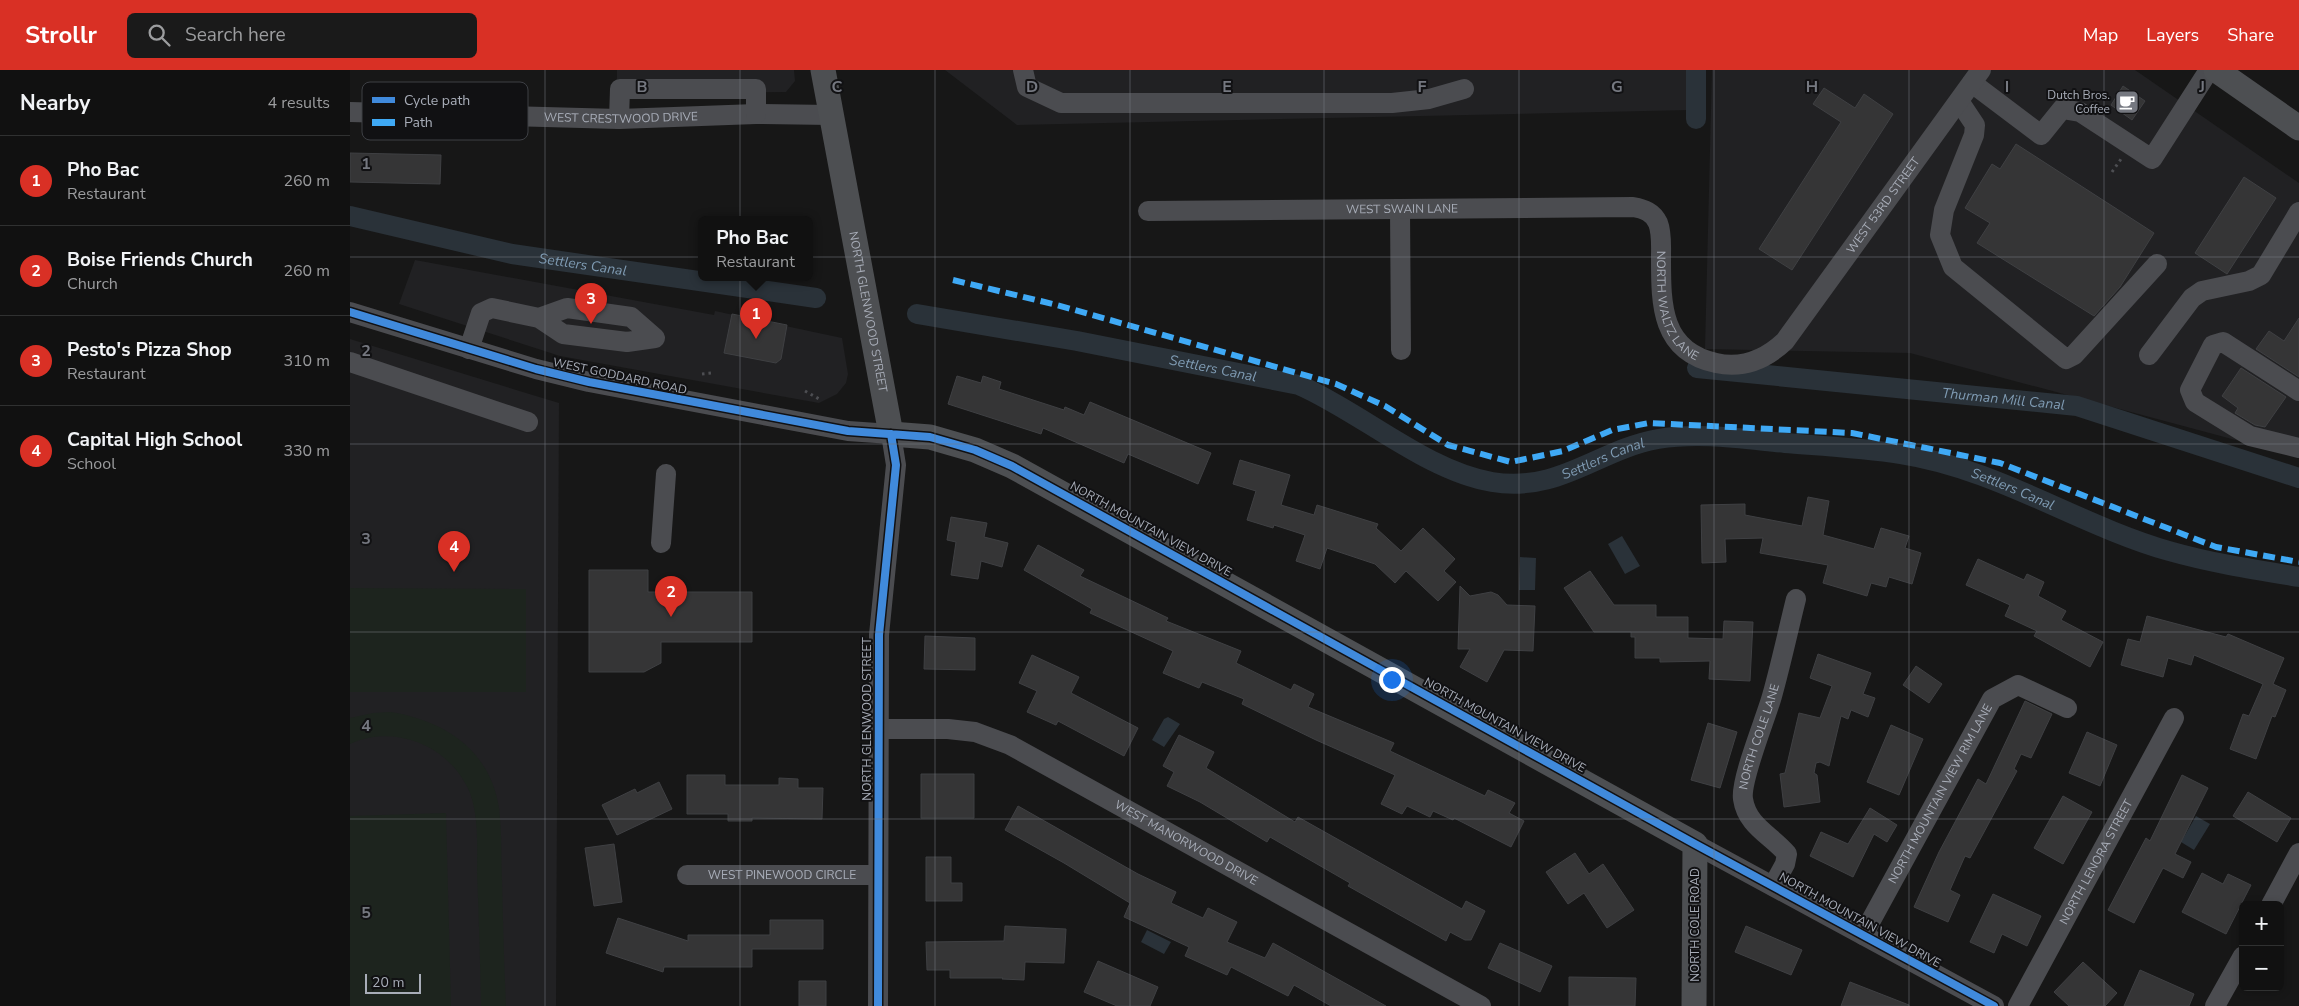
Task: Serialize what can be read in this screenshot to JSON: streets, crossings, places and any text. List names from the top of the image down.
{
  "streets": {
    "main road": ["NORTH GLENWOOD STREET", "NORTH MOUNTAIN VIEW DRIVE", "NORTH COLE ROAD"],
    "street": [
      "WEST CRESTWOOD DRIVE",
      "WEST 53RD STREET",
      "WEST SWAIN LANE",
      "NORTH WALTZ LANE",
      "WEST GODDARD ROAD",
      "NORTH COLE LANE",
      "NORTH MOUNTAIN VIEW RIM LANE",
      "WEST MANORWOOD DRIVE",
      "NORTH LENORA STREET",
      "WEST PINEWOOD CIRCLE"
    ]
  },
  "crossings": [
    ["WEST CRESTWOOD DRIVE", "NORTH GLENWOOD STREET"],
    ["WEST 53RD STREET", "NORTH WALTZ LANE"],
    ["WEST SWAIN LANE", "NORTH WALTZ LANE"],
    ["NORTH GLENWOOD STREET", "WEST GODDARD ROAD"],
    ["NORTH GLENWOOD STREET", "NORTH MOUNTAIN VIEW DRIVE"],
    ["NORTH GLENWOOD STREET", "WEST MANORWOOD DRIVE"],
    ["NORTH GLENWOOD STREET", "WEST PINEWOOD CIRCLE"],
    ["WEST GODDARD ROAD", "NORTH MOUNTAIN VIEW DRIVE"],
    ["NORTH MOUNTAIN VIEW DRIVE", "NORTH COLE LANE"],
    ["NORTH MOUNTAIN VIEW DRIVE", "NORTH MOUNTAIN VIEW RIM LANE"],
    ["NORTH MOUNTAIN VIEW DRIVE", "NORTH COLE ROAD"]
  ],
  "water": ["Settlers Canal", "Thurman Mill Canal"],
  "places": {
    "cafe": ["Dutch Bros. Coffee"]
  },
  "legend": ["Cycle path", "Path"],
  "scale_bar": "20 m",
  "page": {
    "header": "Strollr",
    "search": "Search here",
    "nav": ["Map", "Layers", "Share"],
    "heading": ["Nearby", "4 results"],
    "list": [
      {
        "mark": "1",
        "name": "Pho Bac",
        "note": "Restaurant",
        "value": "260 m"
      },
      {
        "mark": "2",
        "name": "Boise Friends Church",
        "note": "Church",
        "value": "260 m"
      },
      {
        "mark": "3",
        "name": "Pesto's Pizza Shop",
        "note": "Restaurant",
        "value": "310 m"
      },
      {
        "mark": "4",
        "name": "Capital High School",
        "note": "School",
        "value": "330 m"
      }
    ],
    "popup": ["Pho Bac", "Restaurant"],
    "pins": [
      "3",
      "1",
      "4",
      "2"
    ],
    "map_buttons": ["+", "−"],
    "scale": "20 m"
  },
  "grid": {
    "columns": [
      "B",
      "C",
      "D",
      "E",
      "F",
      "G",
      "H",
      "I",
      "J"
    ],
    "rows": [
      "1",
      "2",
      "3",
      "4",
      "5"
    ]
  }
}
